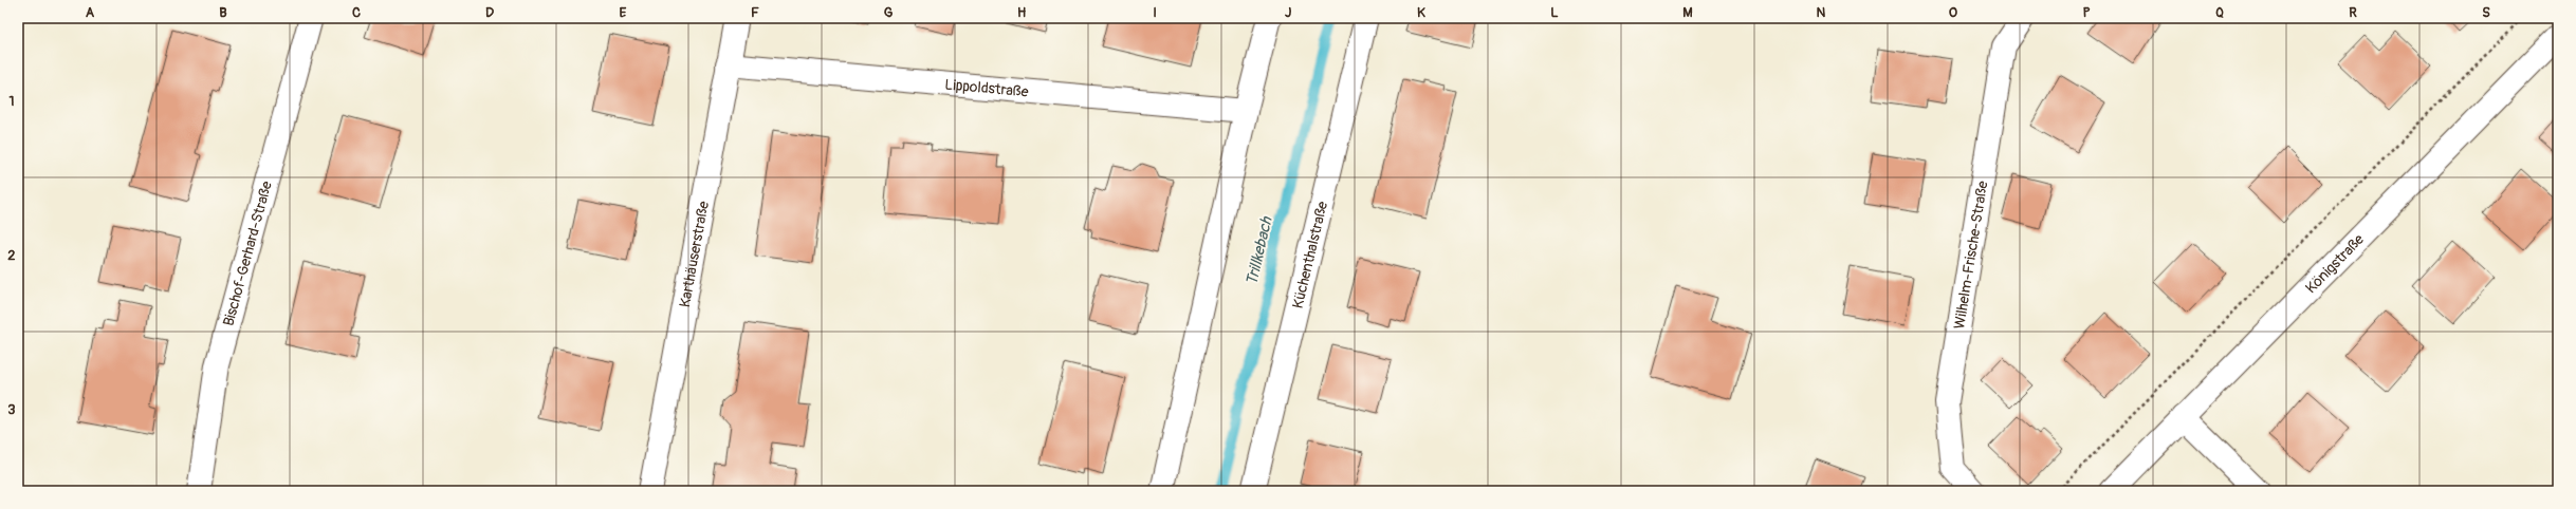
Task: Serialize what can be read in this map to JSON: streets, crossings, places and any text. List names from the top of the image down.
{
  "streets": {
    "street": [
      "Lippoldstraße",
      "Bischof-Gerhard-Straße",
      "Karthäuserstraße",
      "Küchenthalstraße",
      "Wilhelm-Frische-Straße",
      "Königstraße"
    ]
  },
  "crossings": [
    ["Lippoldstraße", "Karthäuserstraße"]
  ],
  "water": ["Trillkebach"],
  "grid": {
    "columns": [
      "A",
      "B",
      "C",
      "D",
      "E",
      "F",
      "G",
      "H",
      "I",
      "J",
      "K",
      "L",
      "M",
      "N",
      "O",
      "P",
      "Q",
      "R",
      "S"
    ],
    "rows": ["1", "2", "3"]
  }
}
